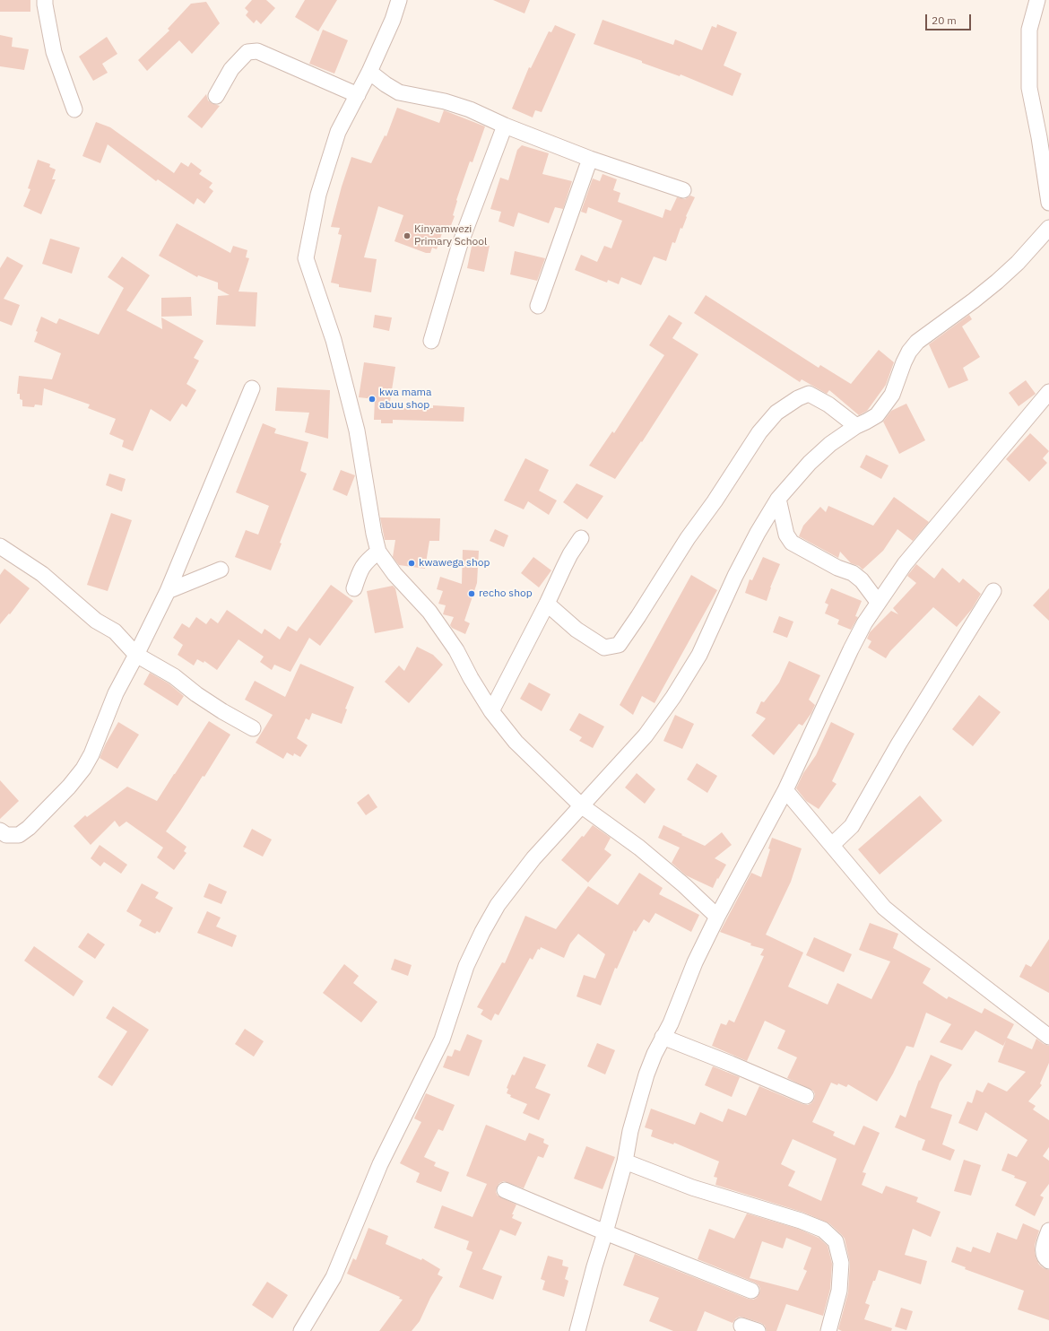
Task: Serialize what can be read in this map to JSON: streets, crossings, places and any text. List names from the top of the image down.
{
  "places": [
    "Kinyamwezi Primary School",
    "kwa mama abuu shop",
    "kwawega shop",
    "recho shop"
  ],
  "scale_bar": "20 m"
}
